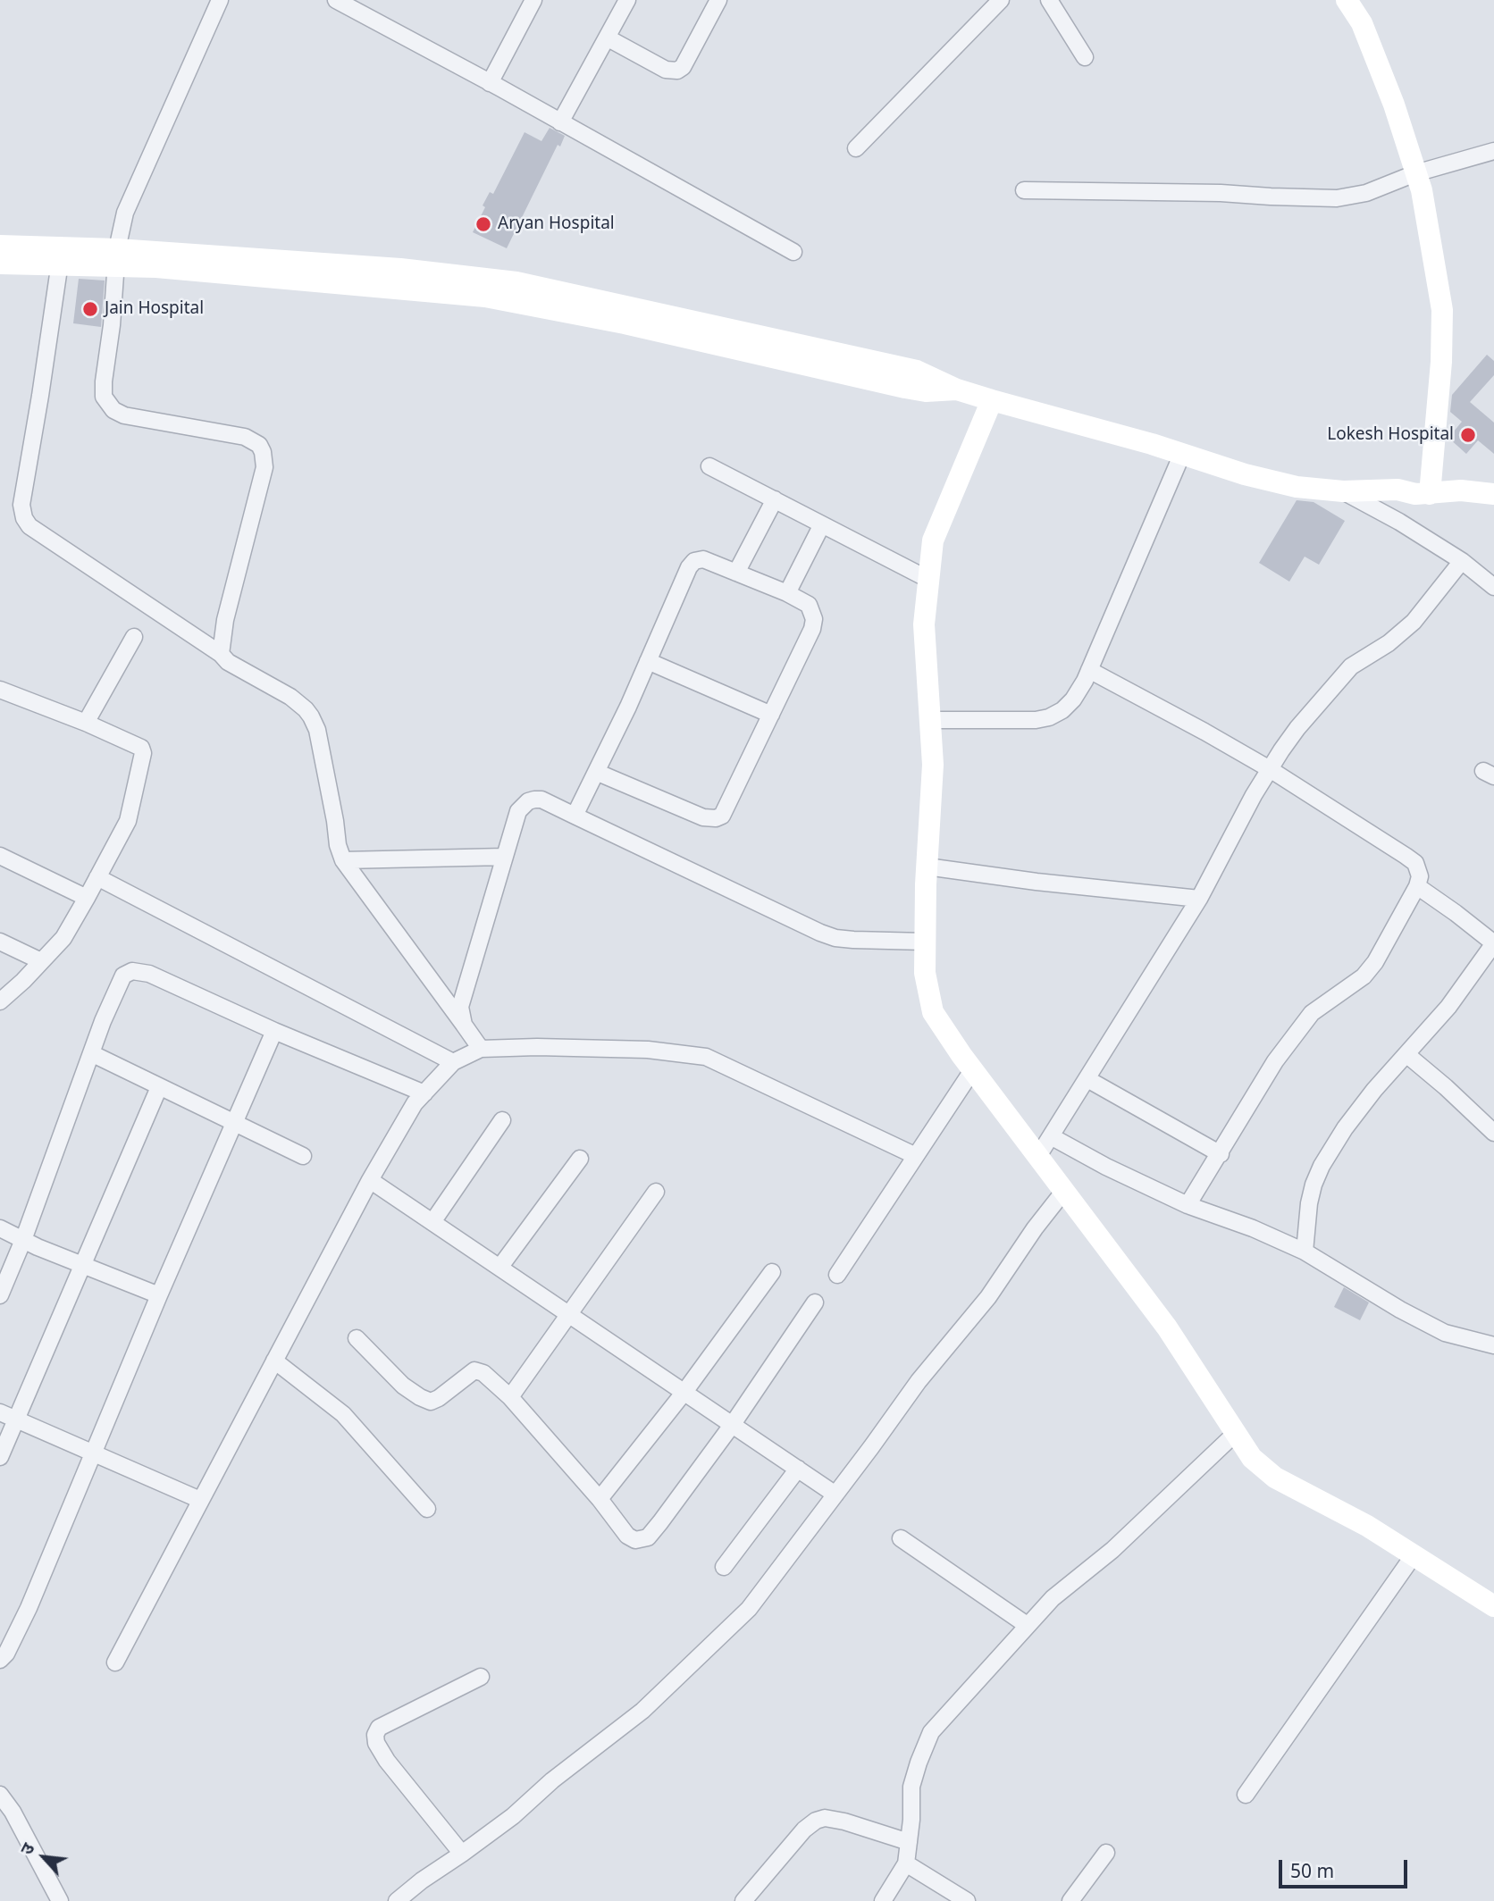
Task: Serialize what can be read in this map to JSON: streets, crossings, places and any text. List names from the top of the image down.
{
  "places": ["Aryan Hospital", "Jain Hospital", "Lokesh Hospital"],
  "scale_bar": "50 m",
  "north": "top left"
}
